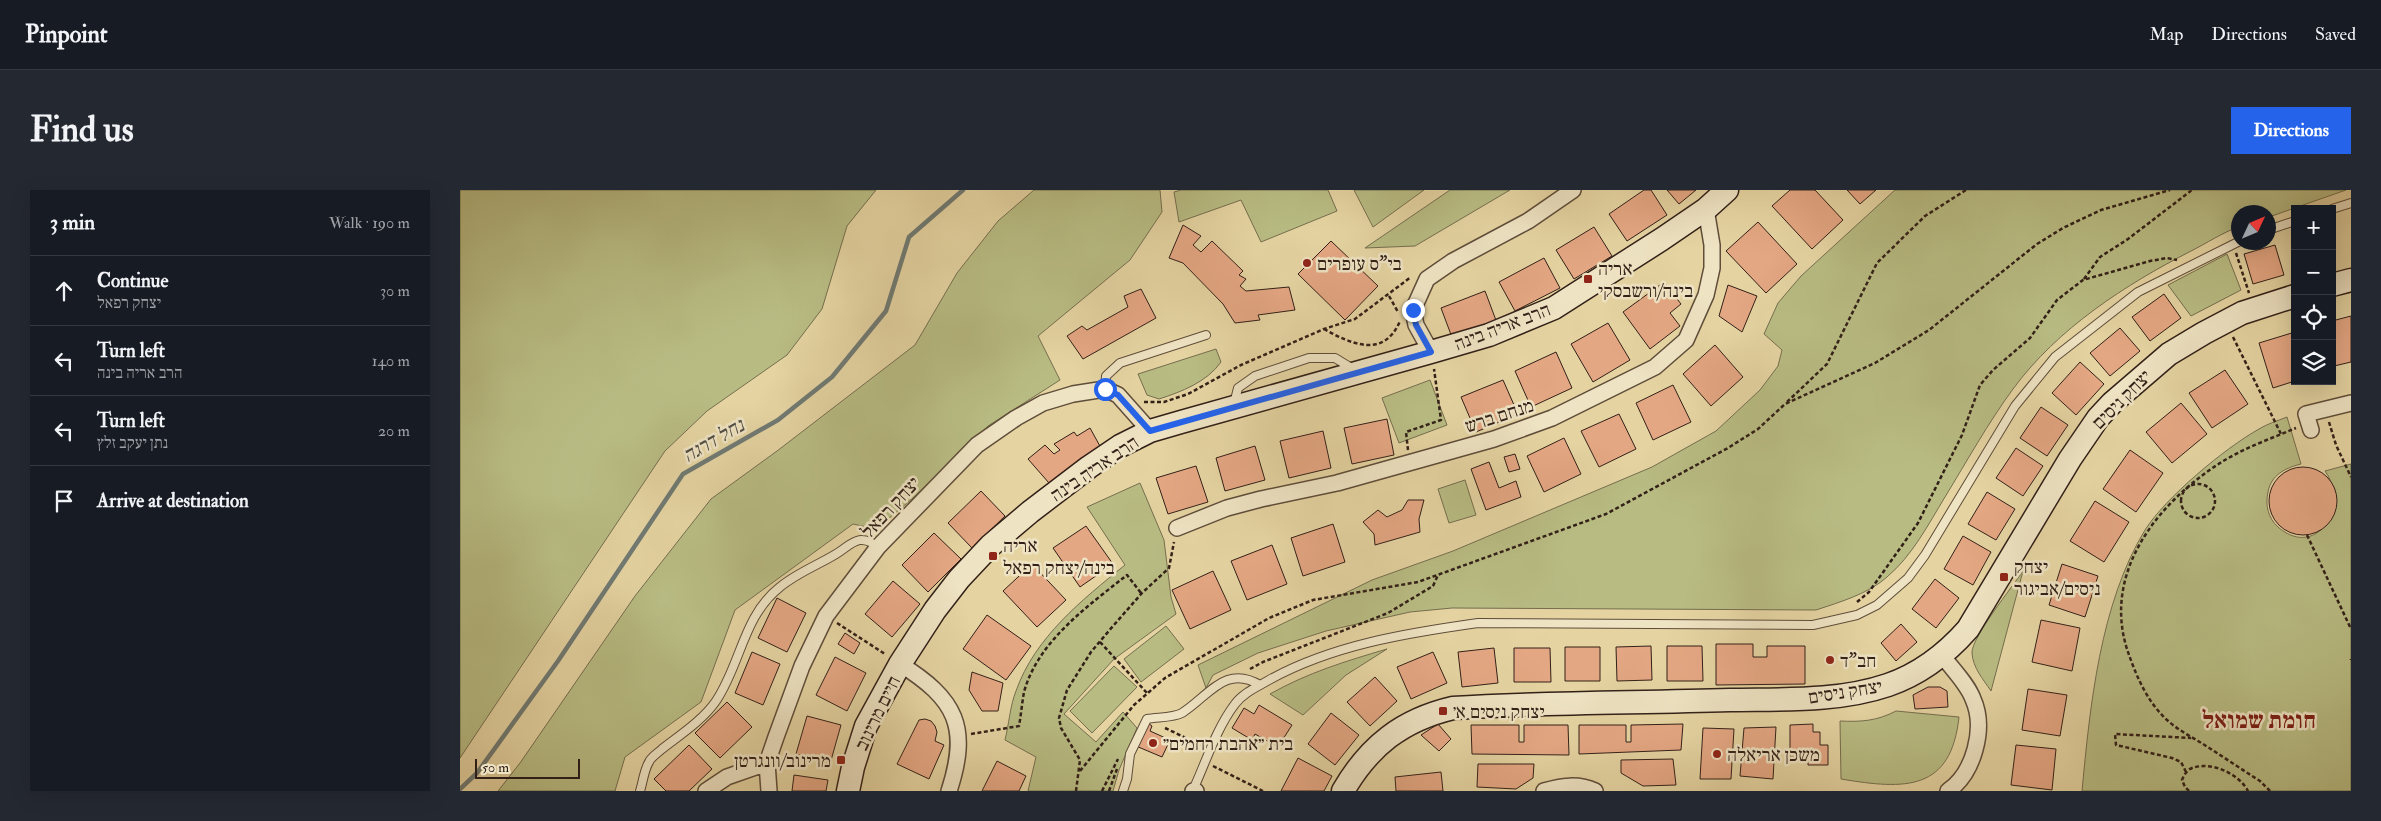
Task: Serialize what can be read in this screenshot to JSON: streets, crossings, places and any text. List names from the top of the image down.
{
  "streets": {
    "street": [
      "הרב אריה בינה",
      "יצחק ניסים",
      "מנחם ברש",
      "יצחק רפאל",
      "חיים מרינוב"
    ]
  },
  "crossings": [
    ["הרב אריה בינה", "מנחם ברש"],
    ["הרב אריה בינה", "חיים מרינוב"]
  ],
  "districts": ["חומת שמואל"],
  "water": ["נחל דרגה"],
  "places": {
    "other": [
      "בי\"ס עופרים",
      "חב\"ד",
      "בית ״אהבת רחמים״",
      "משכן אריאלה"
    ],
    "transit": [
      "אריה בינה/ורשבסקי",
      "אריה בינה/יצחק רפאל",
      "יצחק ניסים/אביגור",
      "יצחק ניסים א׳",
      "מרינוב/וונגרטן"
    ]
  },
  "scale_bar": "50 m",
  "north": "top right",
  "page": {
    "header": "Pinpoint",
    "nav": ["Map", "Directions", "Saved"],
    "buttons": "Directions",
    "title": "Find us",
    "heading": ["3 min", "Walk · 190 m"],
    "map_buttons": ["+", "−"],
    "list": [
      ["Continue", "יצחק רפאל", "30 m"],
      ["Turn left", "הרב אריה בינה", "140 m"],
      ["Turn left", "נתן יעקב זלץ", "20 m"],
      "Arrive at destination"
    ],
    "scale": "50 m"
  }
}
